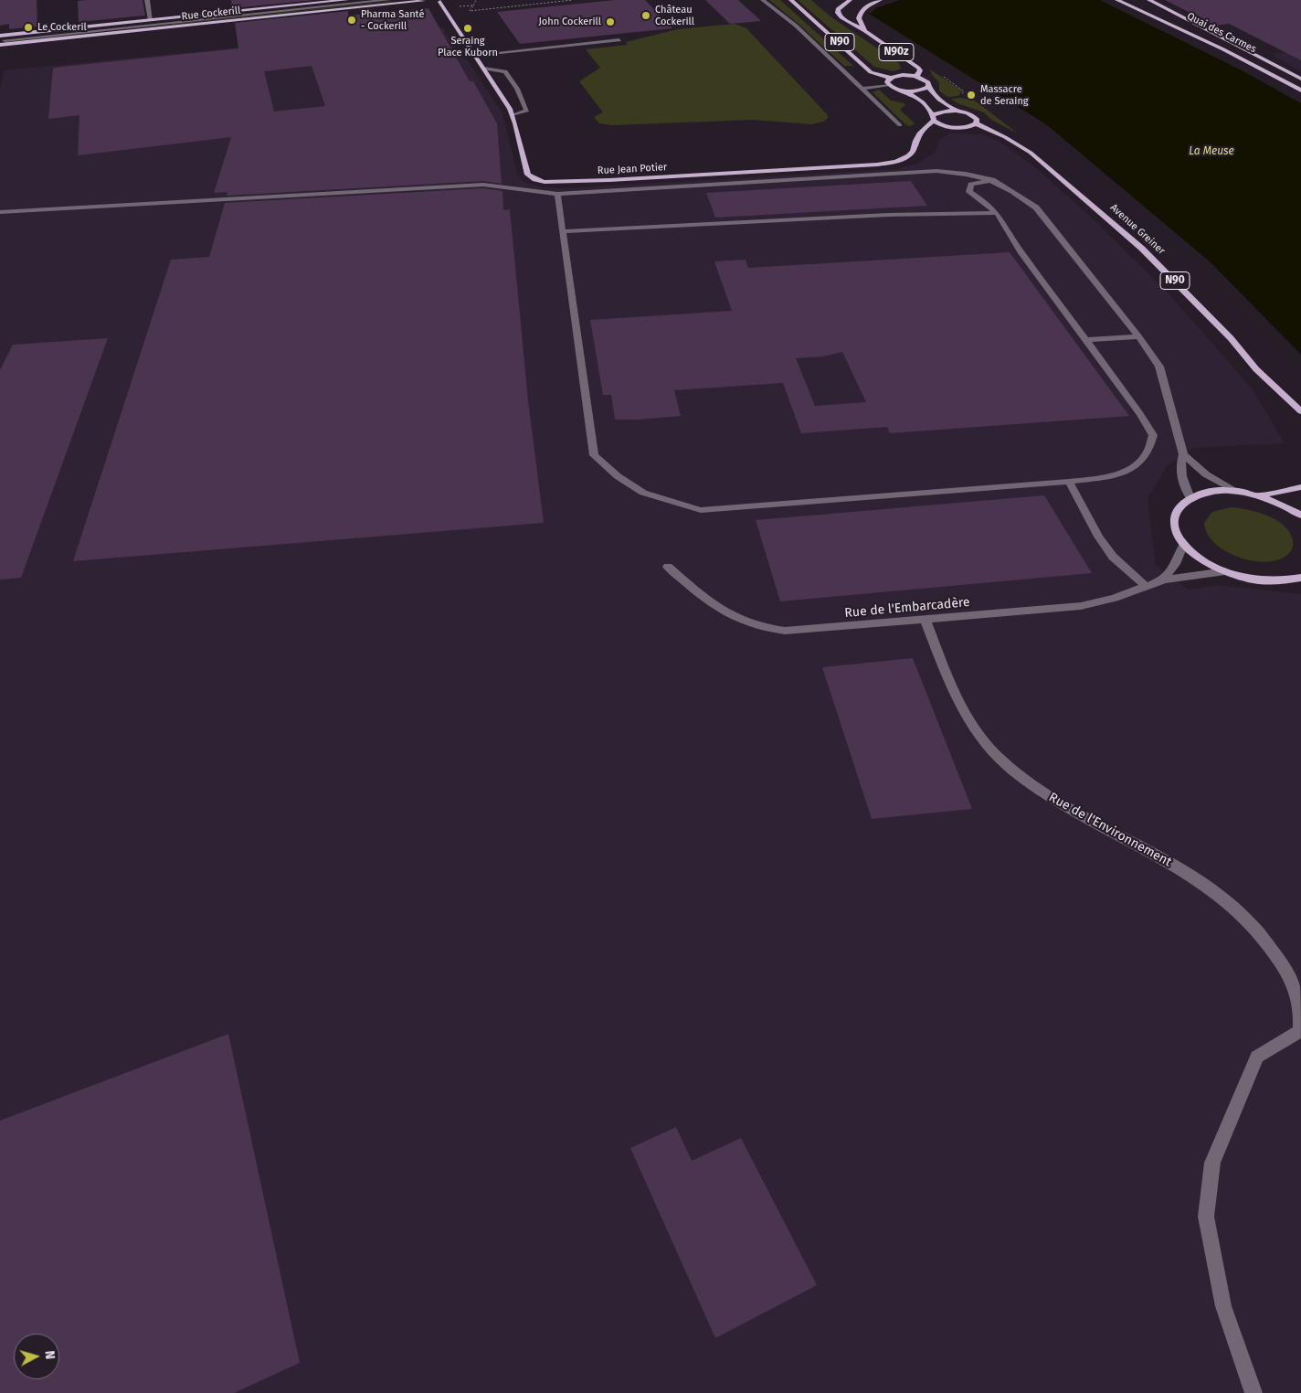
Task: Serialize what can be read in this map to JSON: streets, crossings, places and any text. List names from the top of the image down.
{
  "streets": {
    "main road": [
      "Rue Cockerill",
      "Quai des Carmes",
      "N90",
      "N90z",
      "Rue Jean Potier",
      "Avenue Greiner"
    ],
    "street": ["Rue de l'Embarcadère", "Rue de l'Environnement"]
  },
  "crossings": [
    ["Rue Cockerill", "Rue Jean Potier"],
    ["Rue de l'Embarcadère", "Rue de l'Environnement"]
  ],
  "water": ["La Meuse"],
  "places": [
    "Château Cockerill",
    "Pharma Santé - Cockerill",
    "John Cockerill",
    "Le Cockeril",
    "Seraing Place Kuborn",
    "Massacre de Seraing"
  ],
  "north": "right"
}
